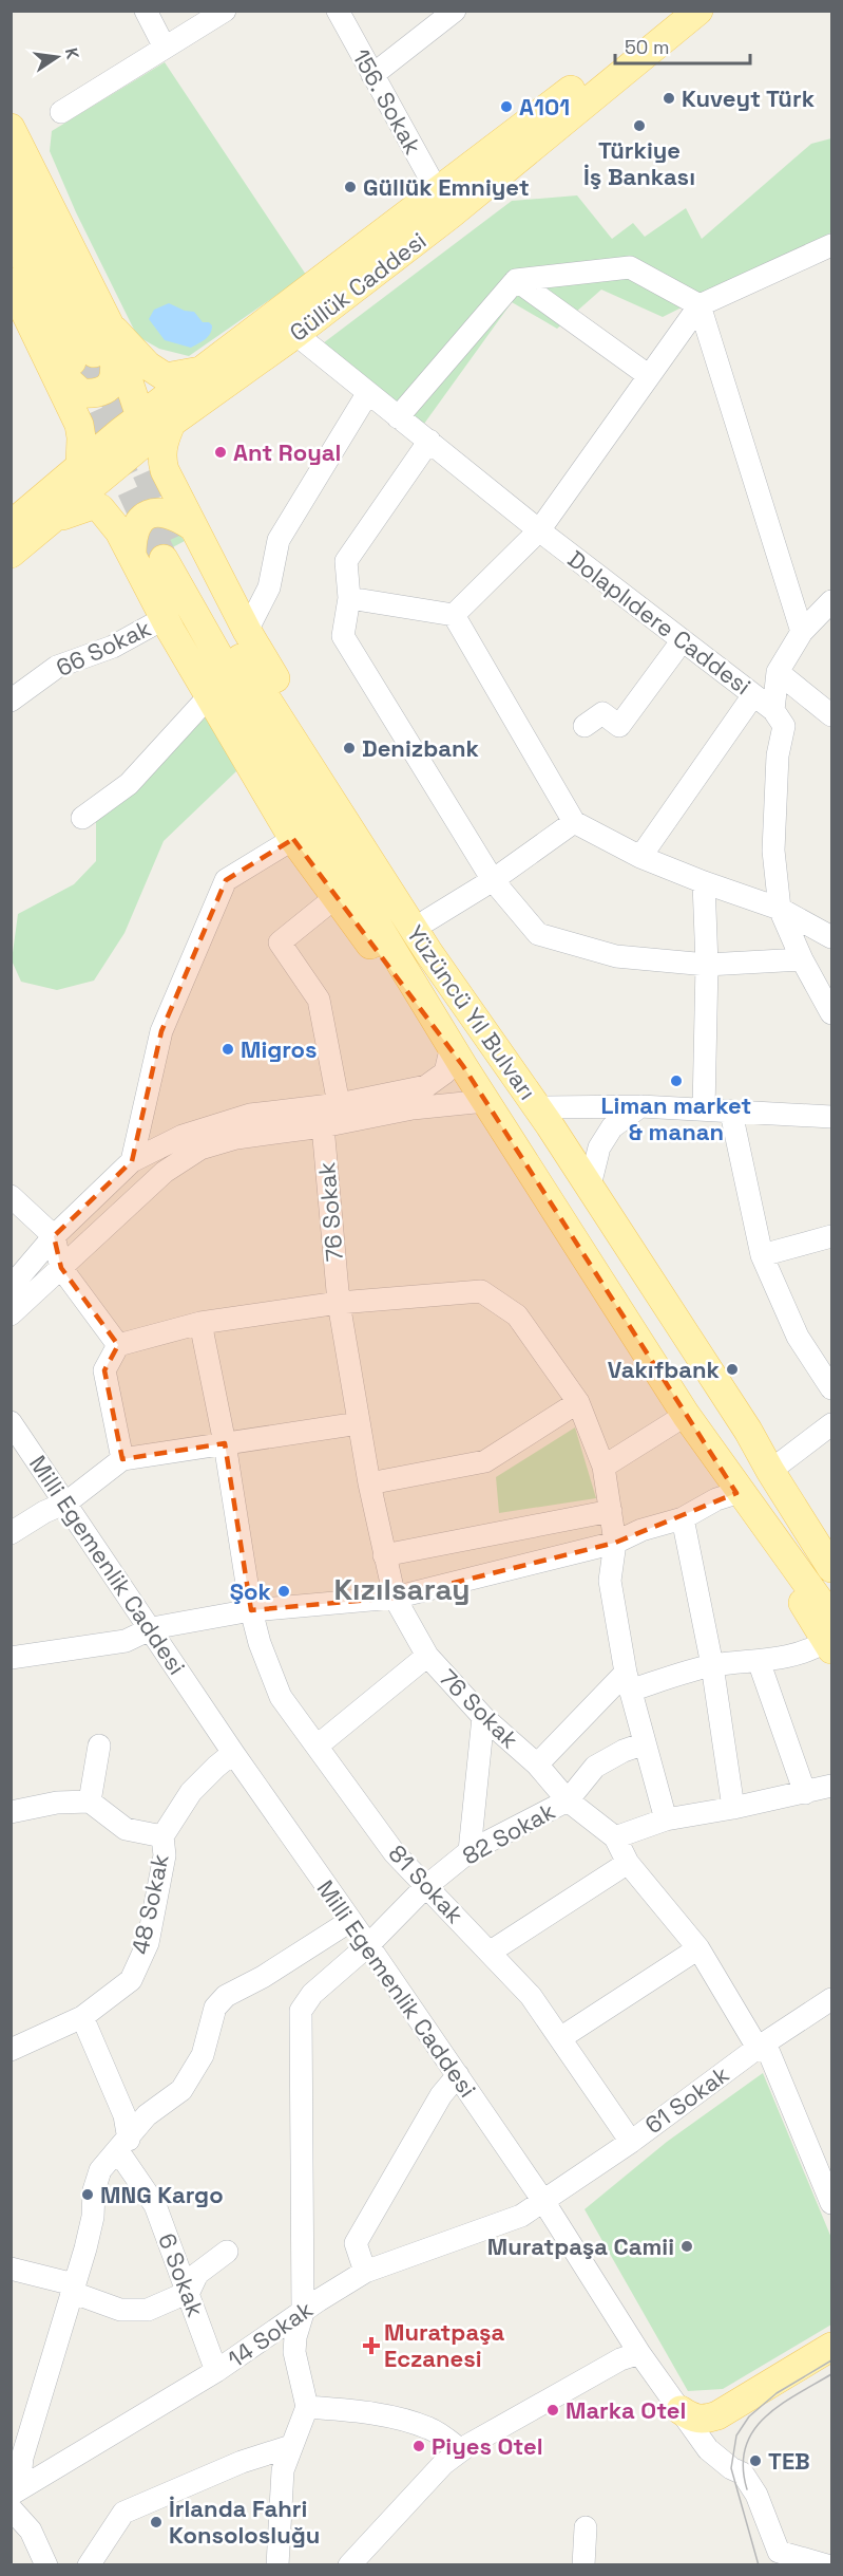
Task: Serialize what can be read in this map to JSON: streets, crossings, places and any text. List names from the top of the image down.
{
  "streets": {
    "main road": ["Güllük Caddesi", "Yüzüncü Yıl Bulvarı"],
    "street": [
      "156. Sokak",
      "Dolaplıdere Caddesi",
      "66 Sokak",
      "76 Sokak",
      "Milli Egemenlik Caddesi",
      "82 Sokak",
      "81 Sokak",
      "48 Sokak",
      "61 Sokak",
      "6 Sokak",
      "14 Sokak"
    ]
  },
  "crossings": [
    ["156. Sokak", "Güllük Caddesi"],
    ["Güllük Caddesi", "Dolaplıdere Caddesi"],
    ["76 Sokak", "82 Sokak"],
    ["76 Sokak", "61 Sokak"],
    ["Milli Egemenlik Caddesi", "82 Sokak"],
    ["Milli Egemenlik Caddesi", "48 Sokak"],
    ["Milli Egemenlik Caddesi", "61 Sokak"],
    ["Milli Egemenlik Caddesi", "14 Sokak"],
    ["82 Sokak", "81 Sokak"],
    ["82 Sokak", "14 Sokak"],
    ["81 Sokak", "61 Sokak"],
    ["61 Sokak", "14 Sokak"],
    ["6 Sokak", "14 Sokak"]
  ],
  "districts": ["Kızılsaray"],
  "places": {
    "other": [
      "Kuveyt Türk",
      "A101",
      "Türkiye İş Bankası",
      "Güllük Emniyet",
      "Ant Royal",
      "Denizbank",
      "Migros",
      "Liman market & manan",
      "Vakıfbank",
      "Şok",
      "MNG Kargo",
      "Muratpaşa Camii",
      "Marka Otel",
      "Piyes Otel",
      "TEB",
      "İrlanda Fahri Konsolosluğu"
    ],
    "health": ["Muratpaşa Eczanesi"]
  },
  "scale_bar": "50 m",
  "north": "right"
}
